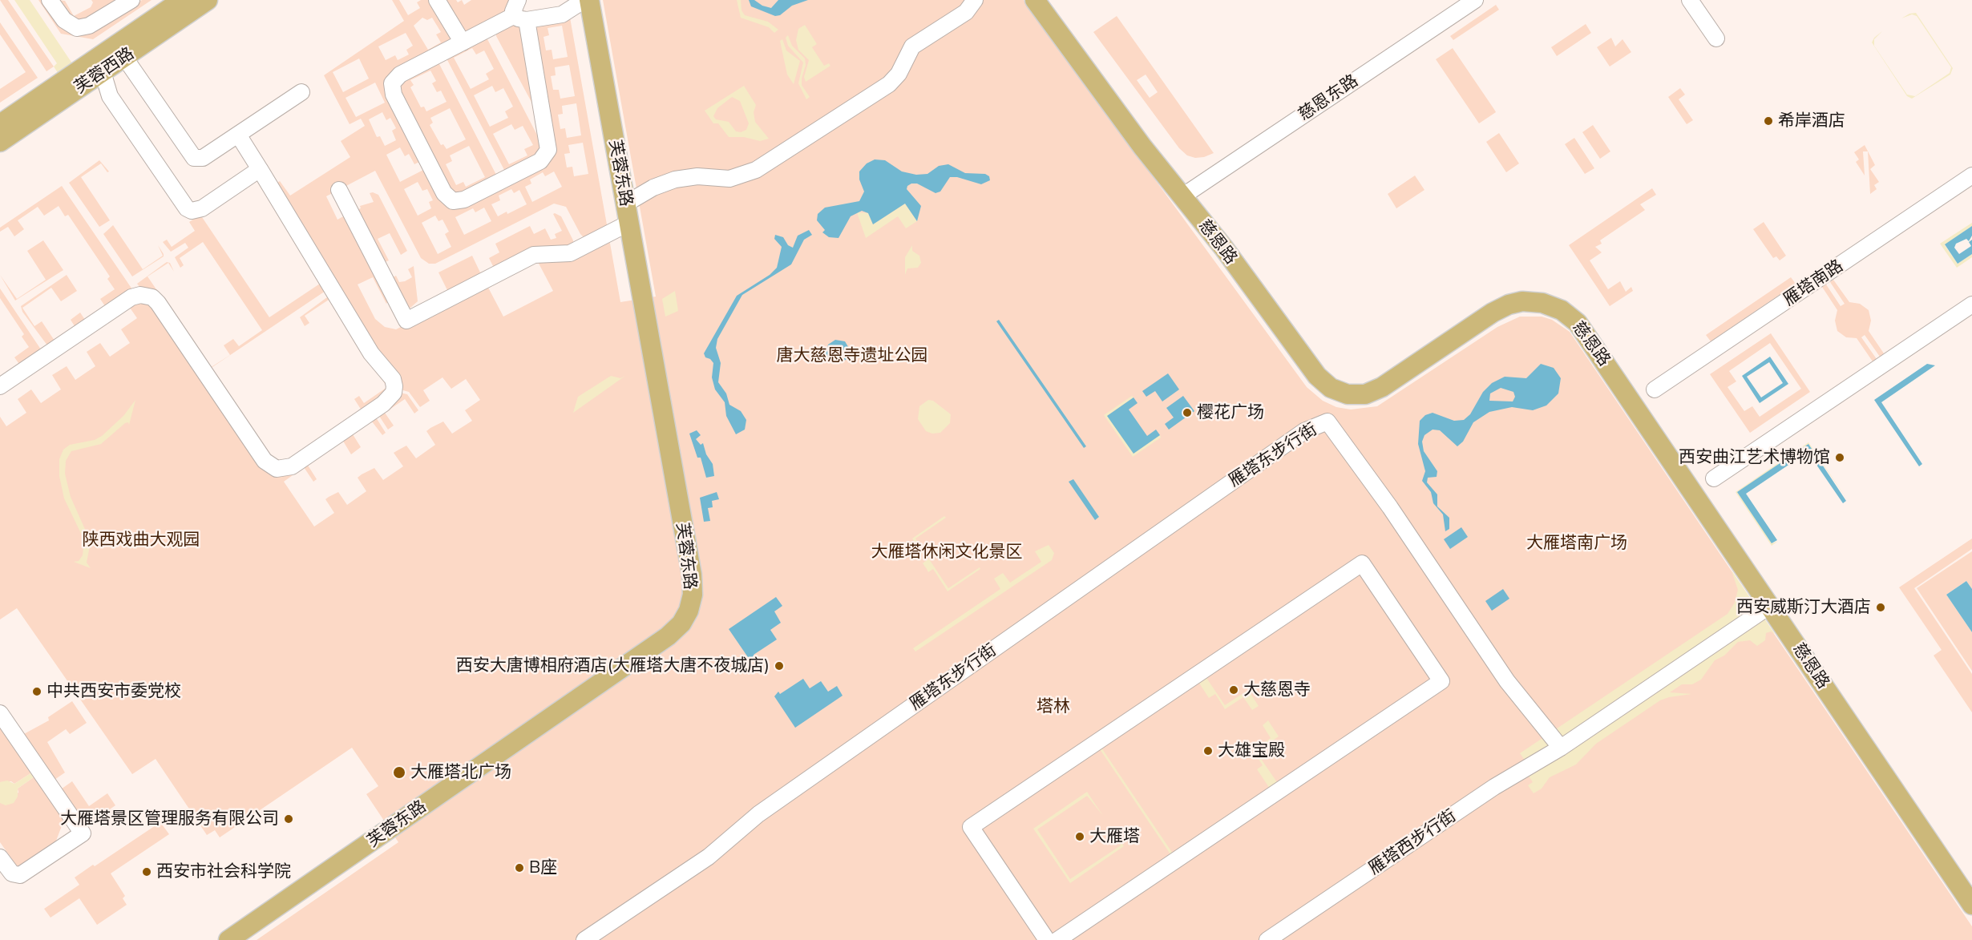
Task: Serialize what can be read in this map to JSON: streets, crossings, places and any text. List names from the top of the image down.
{
  "streets": {
    "main road": ["芙蓉西路", "芙蓉东路", "慈恩路"],
    "street": [
      "慈恩东路",
      "雁塔南路",
      "雁塔东步行街",
      "雁塔西步行街"
    ]
  },
  "crossings": [
    ["慈恩东路", "慈恩路"],
    ["慈恩路", "雁塔西步行街"],
    ["雁塔东步行街", "雁塔西步行街"]
  ],
  "parks": [
    "唐大慈恩寺遗址公园",
    "陕西戏曲大观园",
    "大雁塔南广场",
    "大雁塔休闲文化景区",
    "塔林"
  ],
  "places": [
    "希岸酒店",
    "樱花广场",
    "西安曲江艺术博物馆",
    "西安威斯汀大酒店",
    "西安大唐博相府酒店(大雁塔大唐不夜城店)",
    "大慈恩寺",
    "中共西安市委党校",
    "大雄宝殿",
    "大雁塔北广场",
    "大雁塔景区管理服务有限公司",
    "大雁塔",
    "B座",
    "西安市社会科学院"
  ]
}
